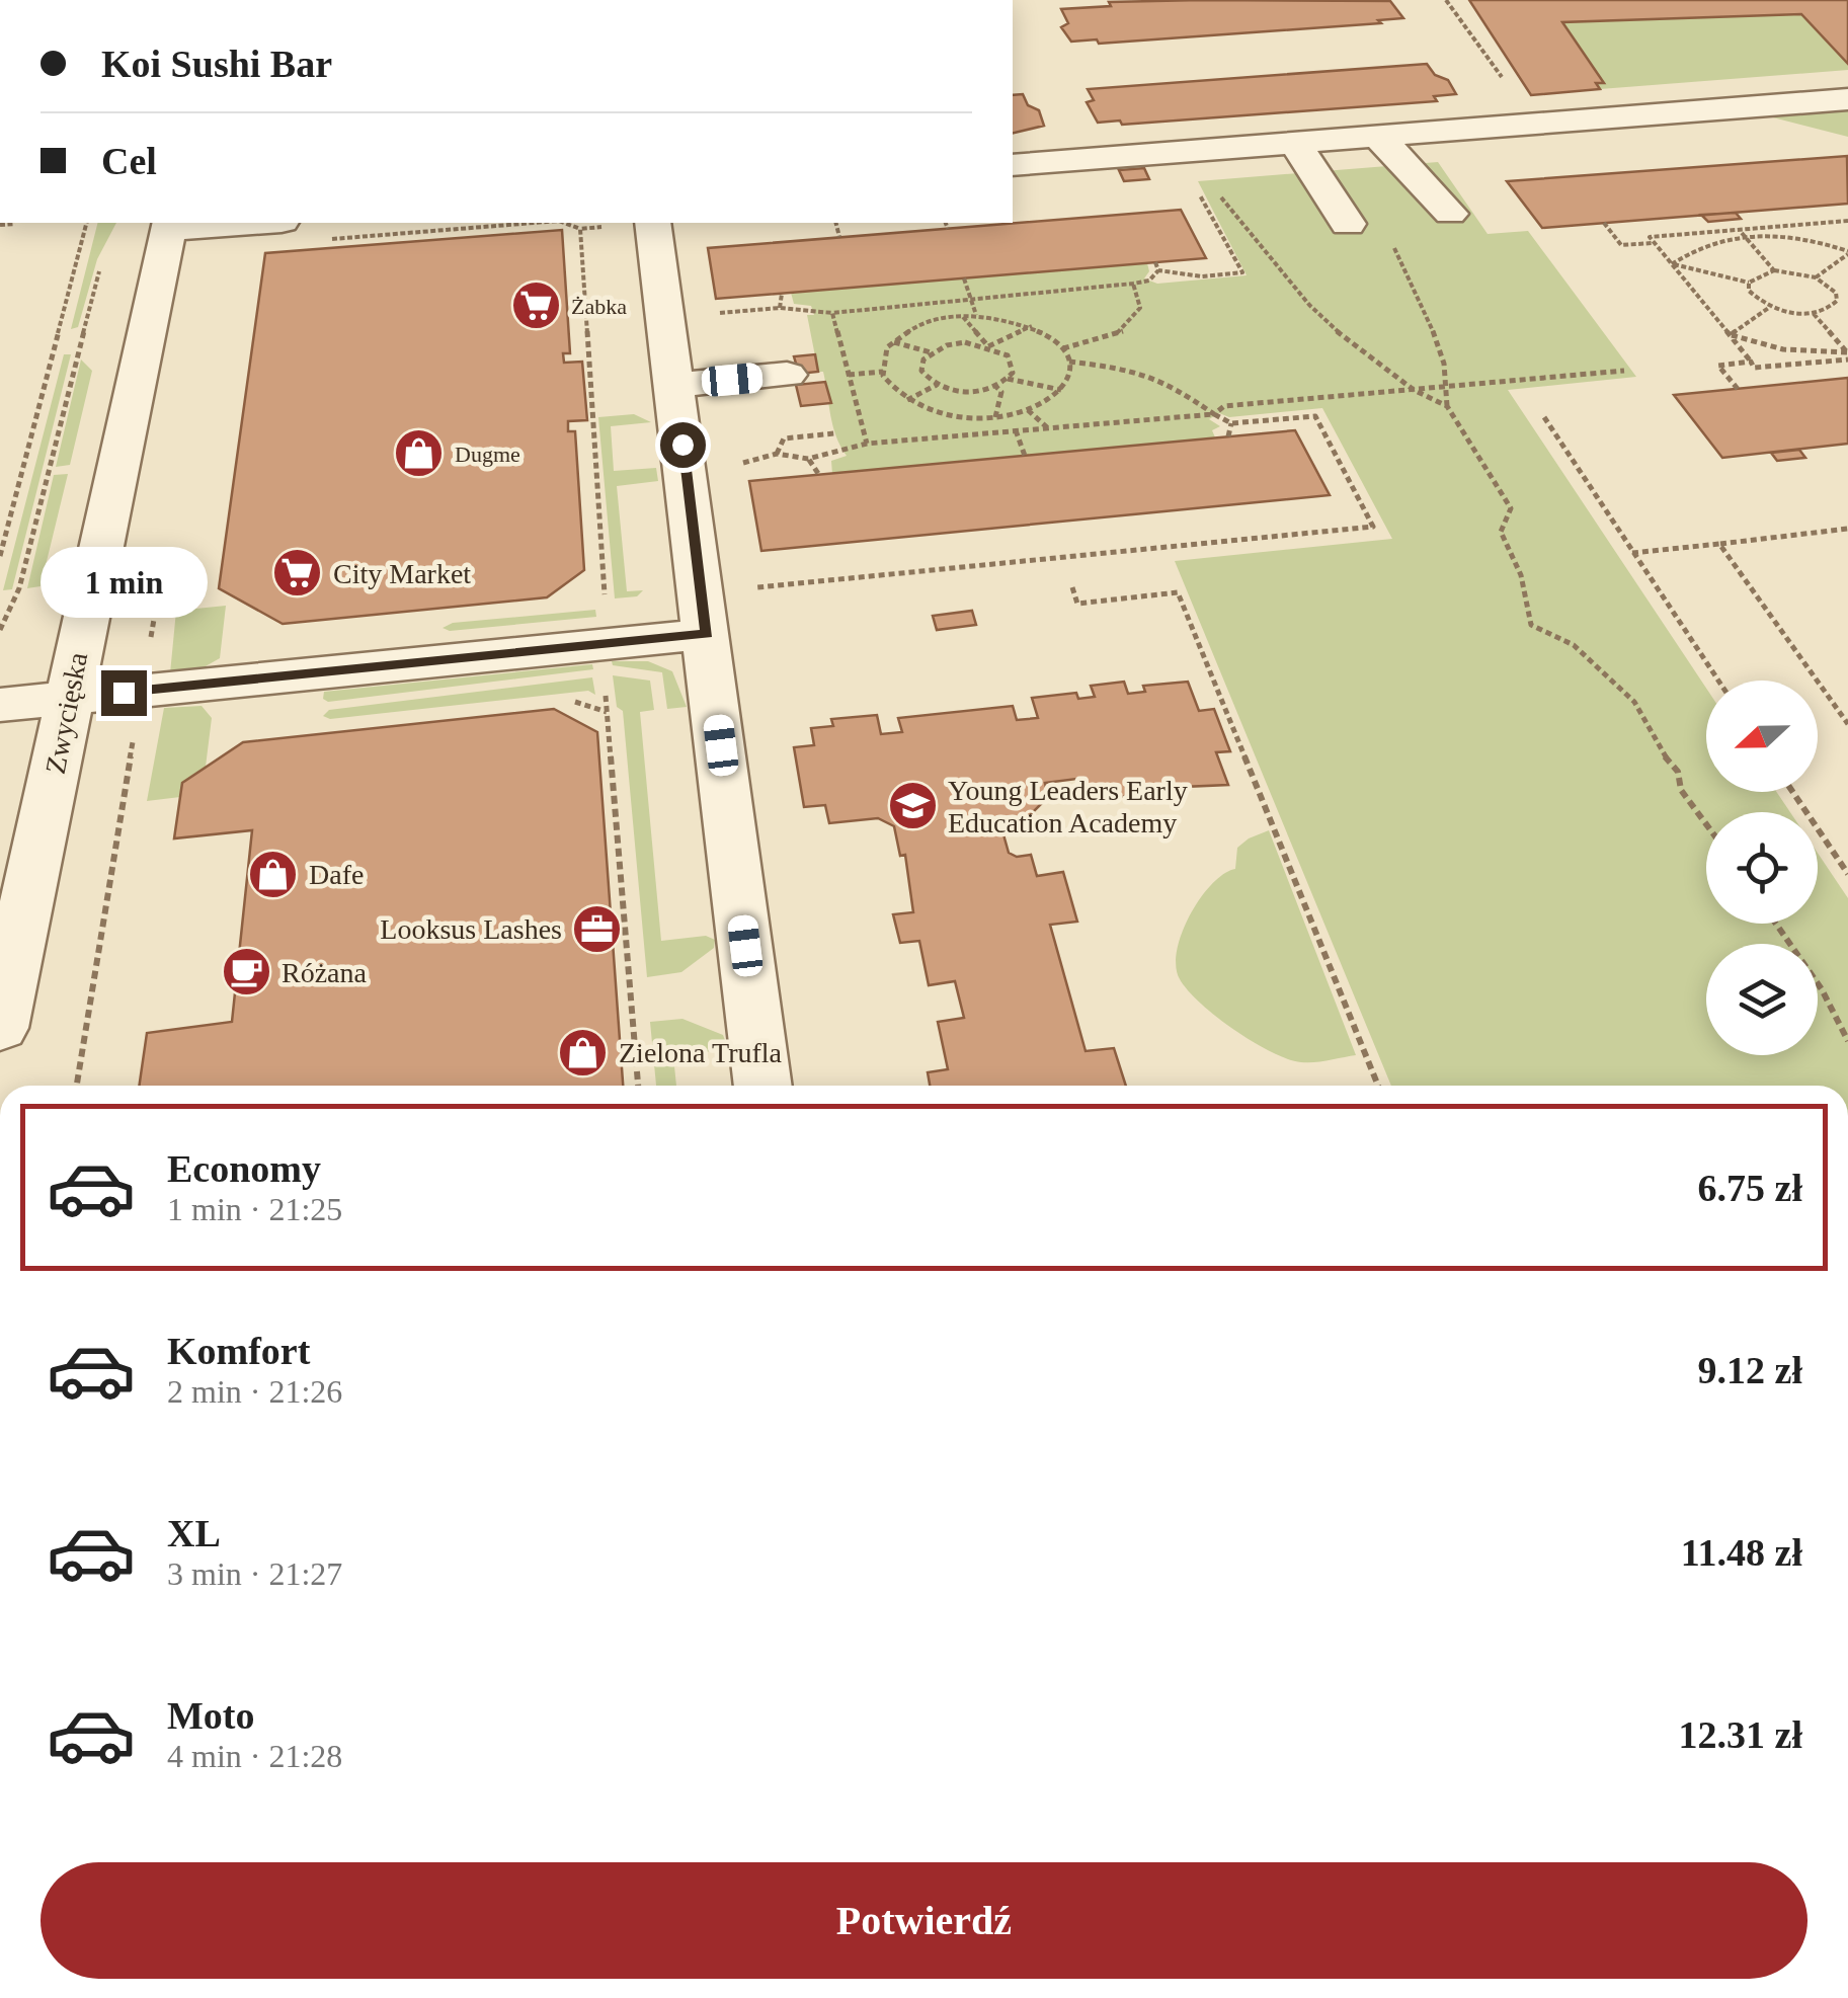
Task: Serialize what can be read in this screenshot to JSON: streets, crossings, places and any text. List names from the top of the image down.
{
  "streets": {
    "street": ["Zwycięska"]
  },
  "places": {
    "supermarket": ["Żabka", "City Market"],
    "shop": ["Dugme", "Dafe", "Zielona Trufla"],
    "school or university": ["Young Leaders Early Education Academy"],
    "office": ["Looksus Lashes"],
    "cafe": ["Różana"]
  },
  "north": "left",
  "page": {
    "banner": ["Koi Sushi Bar", "Cel"],
    "bubble": "1 min",
    "list": [
      {
        "name": "Economy",
        "note": "1 min · 21:25",
        "value": "6.75 zł"
      },
      {
        "name": "Komfort",
        "note": "2 min · 21:26",
        "value": "9.12 zł"
      },
      {
        "name": "XL",
        "note": "3 min · 21:27",
        "value": "11.48 zł"
      },
      {
        "name": "Moto",
        "note": "4 min · 21:28",
        "value": "12.31 zł"
      }
    ],
    "buttons": "Potwierdź"
  }
}
